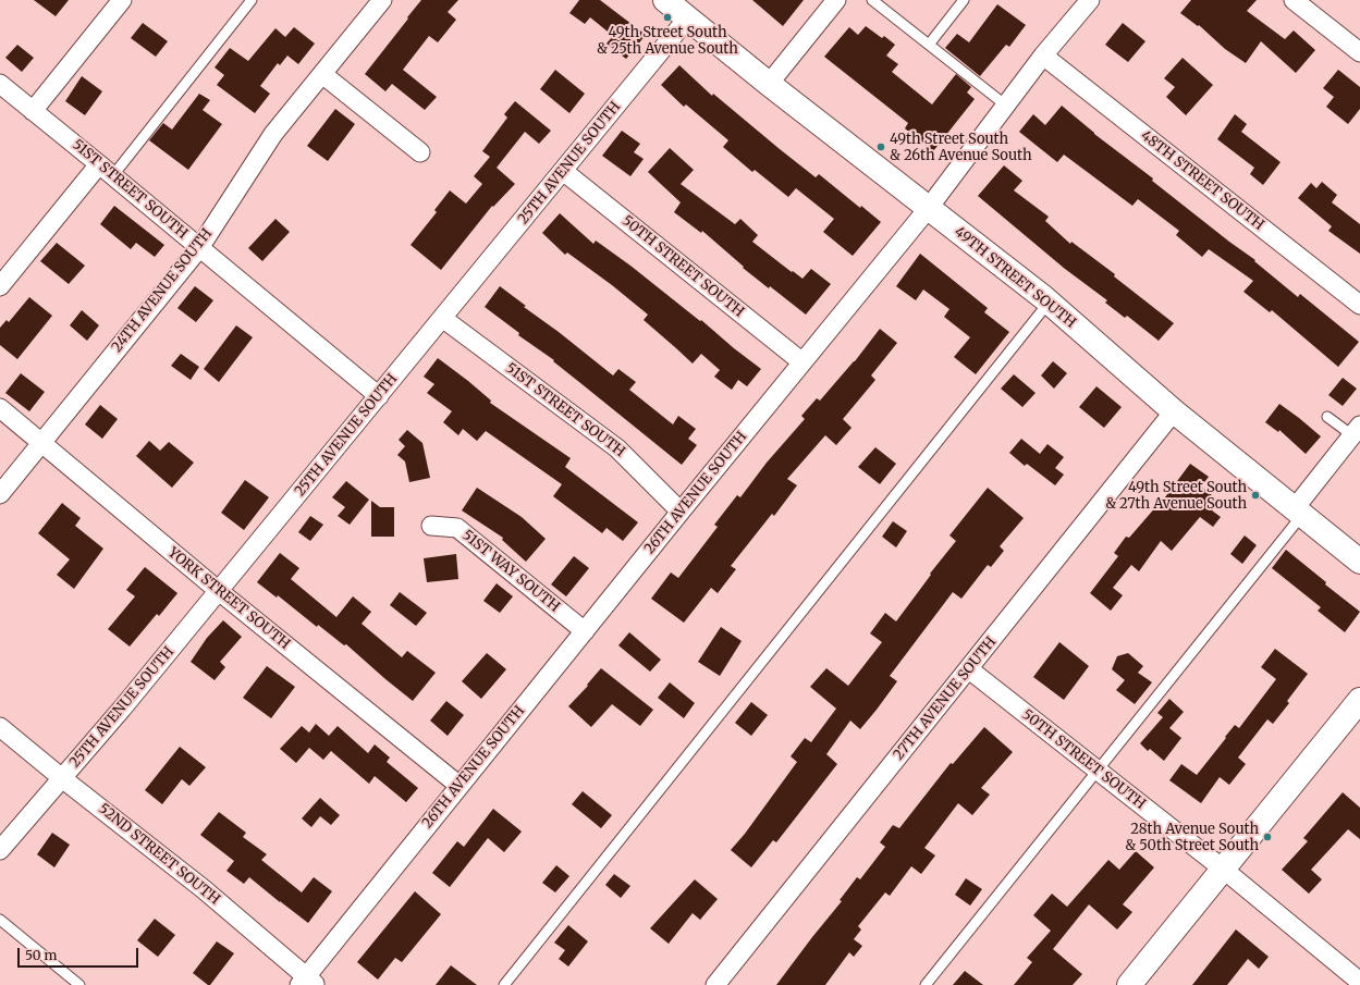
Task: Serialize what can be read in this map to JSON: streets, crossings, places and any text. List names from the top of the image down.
{
  "streets": {
    "street": [
      "25TH AVENUE SOUTH",
      "48TH STREET SOUTH",
      "51ST STREET SOUTH",
      "50TH STREET SOUTH",
      "49TH STREET SOUTH",
      "24TH AVENUE SOUTH",
      "26TH AVENUE SOUTH",
      "51ST WAY SOUTH",
      "YORK STREET SOUTH",
      "27TH AVENUE SOUTH",
      "52ND STREET SOUTH"
    ]
  },
  "crossings": [
    ["25TH AVENUE SOUTH", "51ST STREET SOUTH"],
    ["25TH AVENUE SOUTH", "50TH STREET SOUTH"],
    ["25TH AVENUE SOUTH", "49TH STREET SOUTH"],
    ["25TH AVENUE SOUTH", "YORK STREET SOUTH"],
    ["25TH AVENUE SOUTH", "52ND STREET SOUTH"],
    ["48TH STREET SOUTH", "26TH AVENUE SOUTH"],
    ["51ST STREET SOUTH", "24TH AVENUE SOUTH"],
    ["51ST STREET SOUTH", "26TH AVENUE SOUTH"],
    ["50TH STREET SOUTH", "26TH AVENUE SOUTH"],
    ["50TH STREET SOUTH", "27TH AVENUE SOUTH"],
    ["49TH STREET SOUTH", "26TH AVENUE SOUTH"],
    ["49TH STREET SOUTH", "27TH AVENUE SOUTH"],
    ["24TH AVENUE SOUTH", "YORK STREET SOUTH"],
    ["26TH AVENUE SOUTH", "51ST WAY SOUTH"],
    ["26TH AVENUE SOUTH", "YORK STREET SOUTH"],
    ["26TH AVENUE SOUTH", "52ND STREET SOUTH"]
  ],
  "places": [
    "49th Street South & 25th Avenue South",
    "49th Street South & 26th Avenue South",
    "49th Street South & 27th Avenue South",
    "28th Avenue South & 50th Street South"
  ],
  "scale_bar": "50 m"
}
